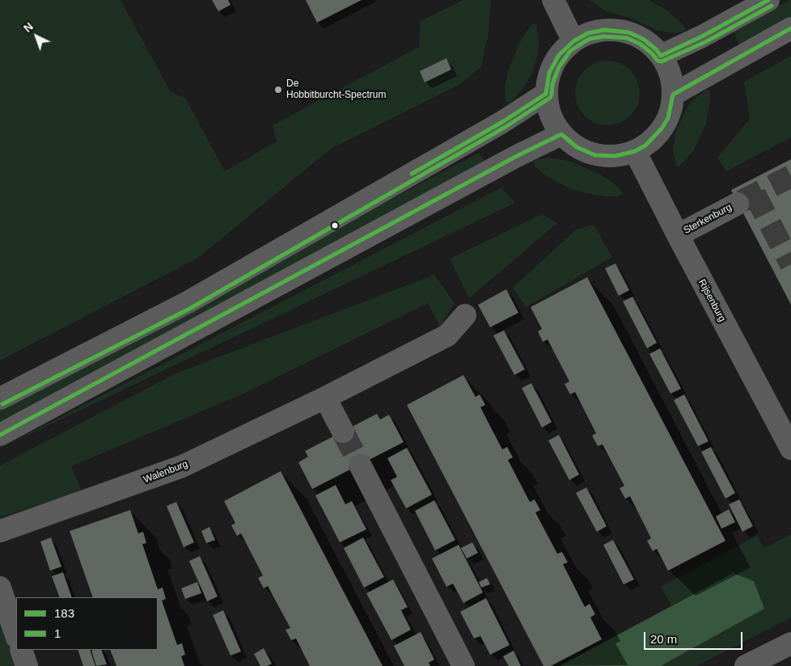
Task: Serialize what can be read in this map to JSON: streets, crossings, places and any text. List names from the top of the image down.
{
  "streets": {
    "street": ["Sterkenburg", "Rijsenburg", "Walenburg"]
  },
  "crossings": [
    ["Sterkenburg", "Rijsenburg"]
  ],
  "places": ["De Hobbitburcht-Spectrum"],
  "lines": ["transit line 183", "transit line 1"],
  "legend": ["183", "1"],
  "scale_bar": "20 m",
  "north": "top left"
}
